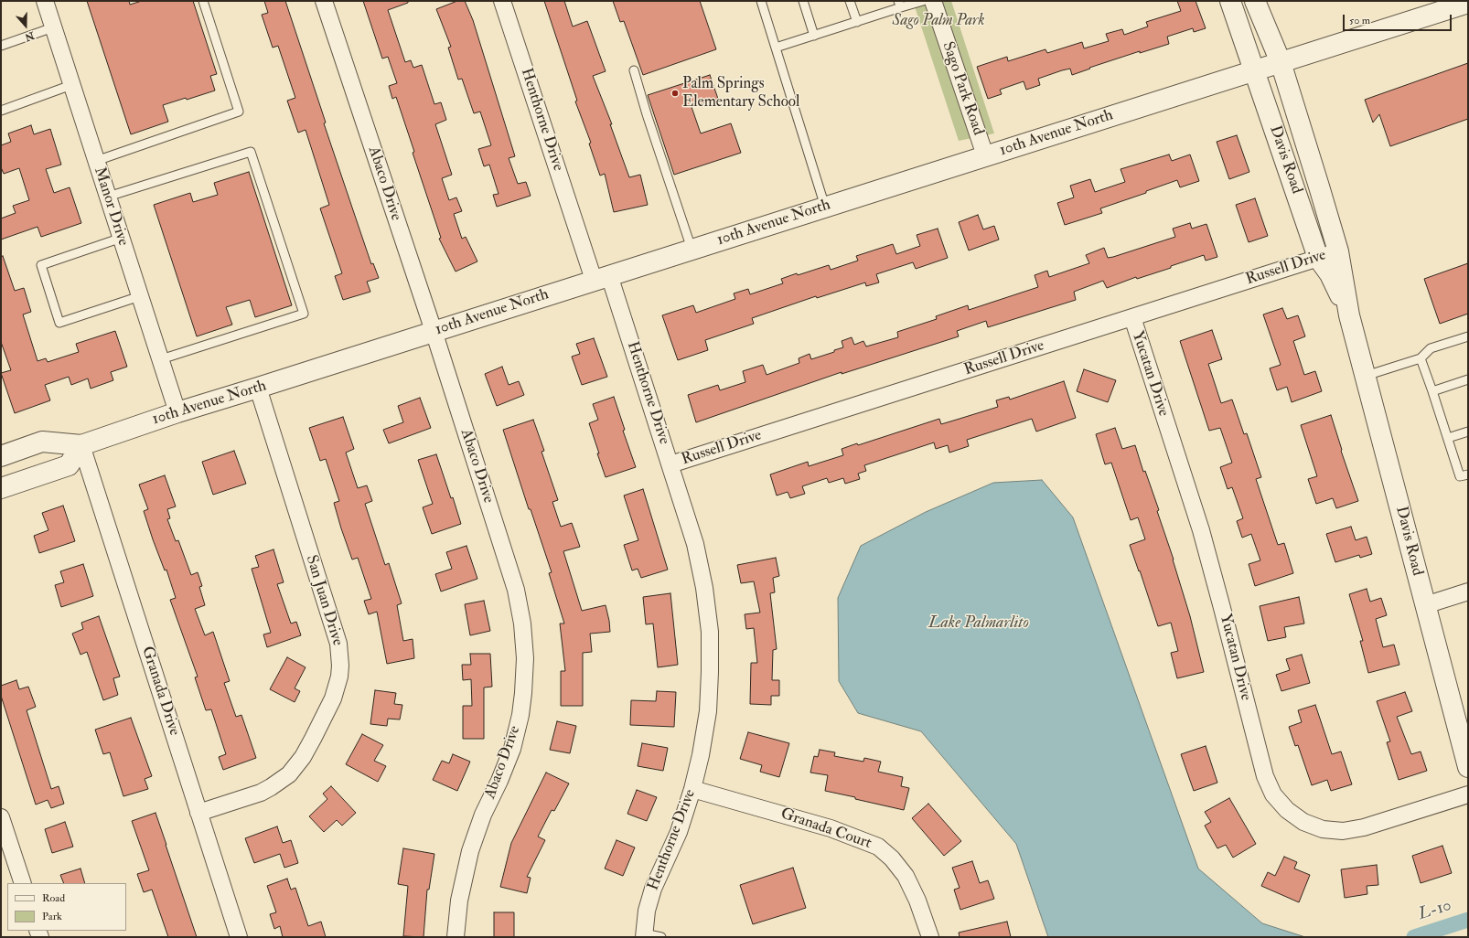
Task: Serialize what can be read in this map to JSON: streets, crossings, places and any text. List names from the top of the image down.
{
  "streets": {
    "street": [
      "Sago Park Road",
      "Henthorne Drive",
      "10th Avenue North",
      "Davis Road",
      "Abaco Drive",
      "Manor Drive",
      "Russell Drive",
      "Yucatan Drive",
      "San Juan Drive",
      "Granada Drive",
      "Granada Court"
    ]
  },
  "crossings": [
    ["Sago Park Road", "10th Avenue North"],
    ["Henthorne Drive", "10th Avenue North"],
    ["Henthorne Drive", "Russell Drive"],
    ["Henthorne Drive", "Granada Court"],
    ["10th Avenue North", "Davis Road"],
    ["10th Avenue North", "Abaco Drive"],
    ["10th Avenue North", "Manor Drive"],
    ["10th Avenue North", "San Juan Drive"],
    ["10th Avenue North", "Granada Drive"],
    ["Davis Road", "Russell Drive"],
    ["Russell Drive", "Yucatan Drive"],
    ["San Juan Drive", "Granada Drive"]
  ],
  "water": ["Lake Palmarlito", "L-10"],
  "parks": ["Sago Palm Park"],
  "places": ["Palm Springs Elementary School"],
  "legend": ["Road", "Park"],
  "scale_bar": "50 m",
  "north": "bottom"
}
